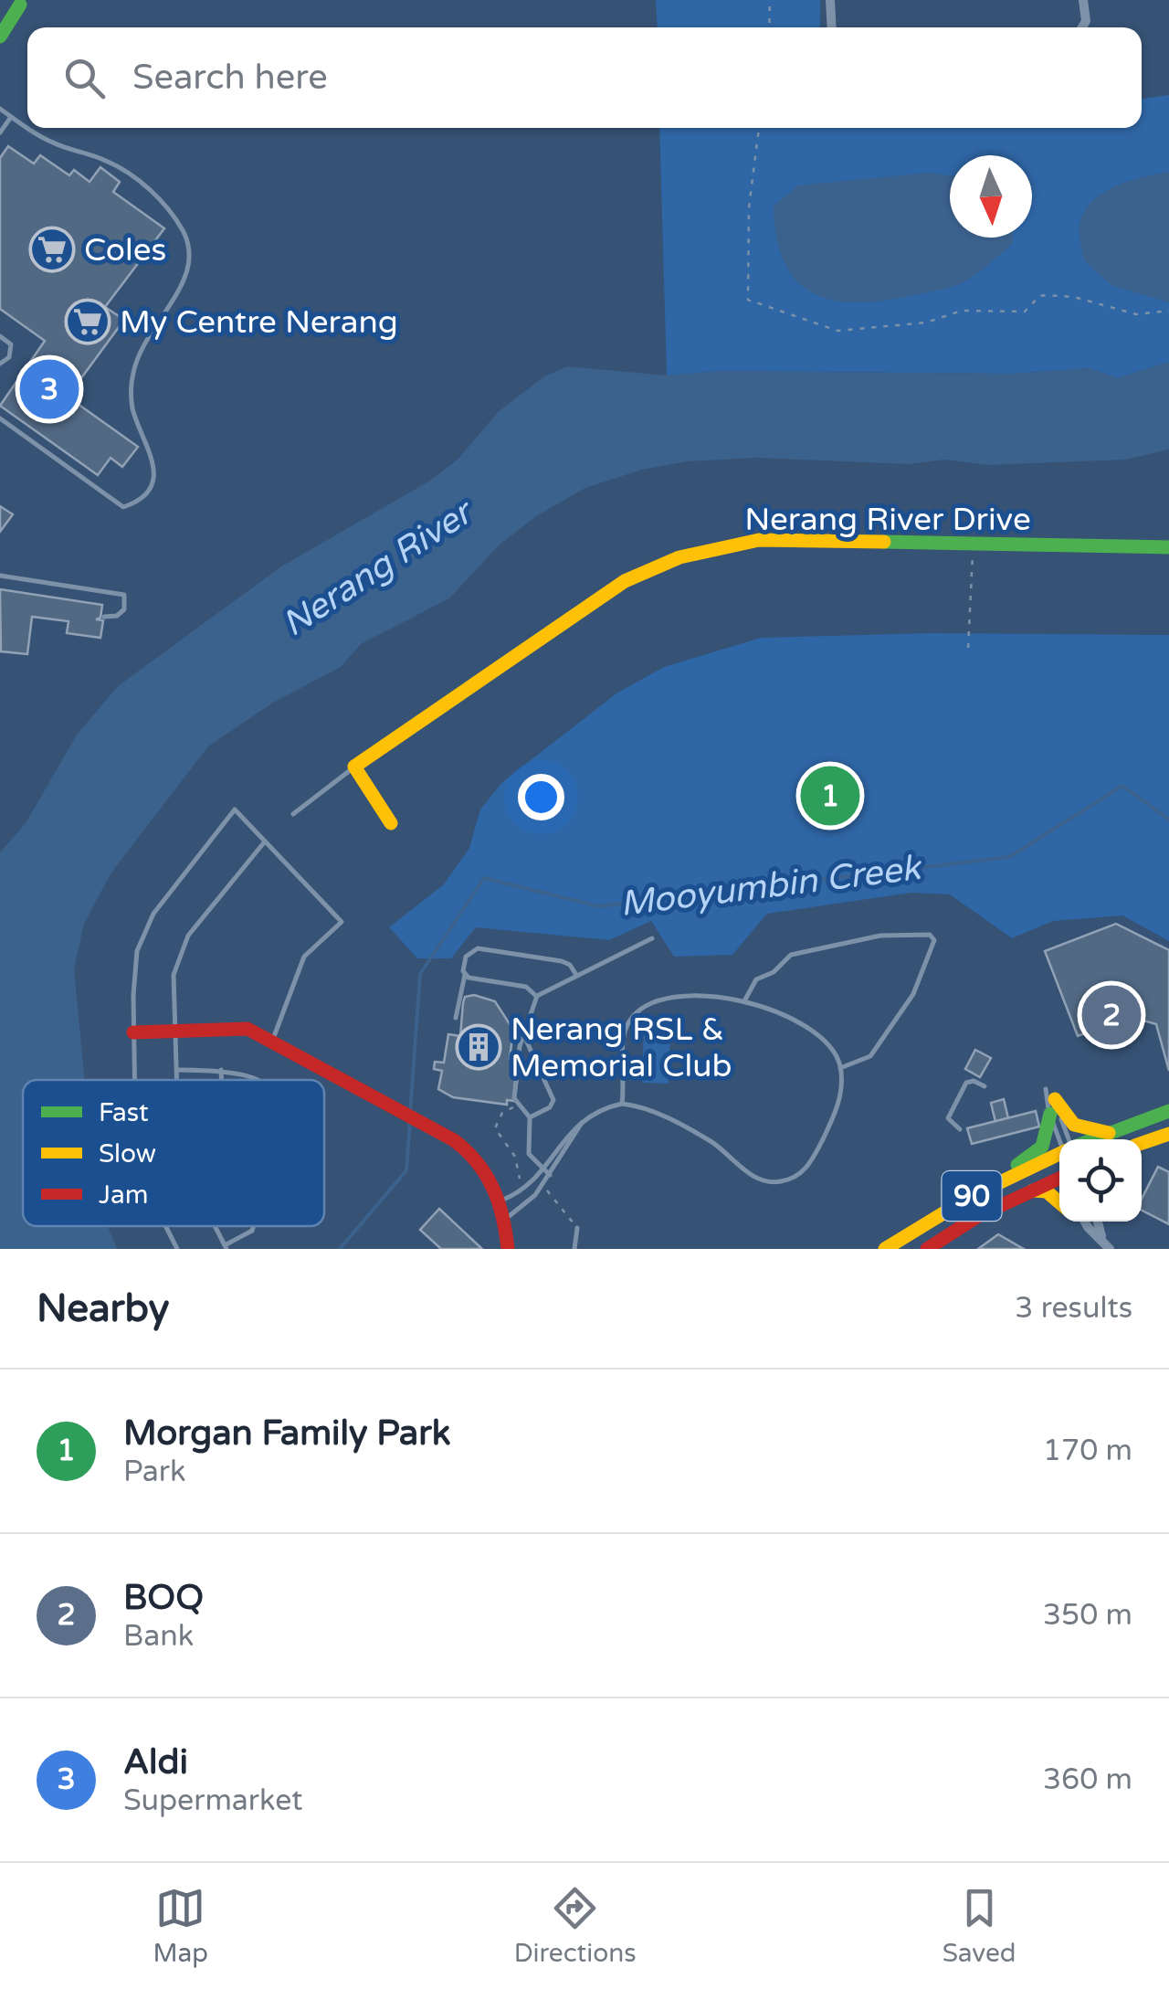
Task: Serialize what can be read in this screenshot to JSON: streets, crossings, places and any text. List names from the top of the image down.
{
  "streets": {
    "street": ["Nerang River Drive", "90"]
  },
  "water": ["Nerang River", "Mooyumbin Creek"],
  "places": {
    "supermarket": ["Coles", "My Centre Nerang"],
    "building": ["Nerang RSL & Memorial Club"]
  },
  "legend": ["Fast", "Slow", "Jam"],
  "north": "bottom",
  "page": {
    "search": "Search here",
    "pins": ["3", "1", "2"],
    "heading": ["Nearby", "3 results"],
    "list": [
      {
        "mark": "1",
        "name": "Morgan Family Park",
        "note": "Park",
        "value": "170 m"
      },
      {
        "mark": "2",
        "name": "BOQ",
        "note": "Bank",
        "value": "350 m"
      },
      {
        "mark": "3",
        "name": "Aldi",
        "note": "Supermarket",
        "value": "360 m"
      }
    ],
    "nav": ["Map", "Directions", "Saved"]
  }
}
